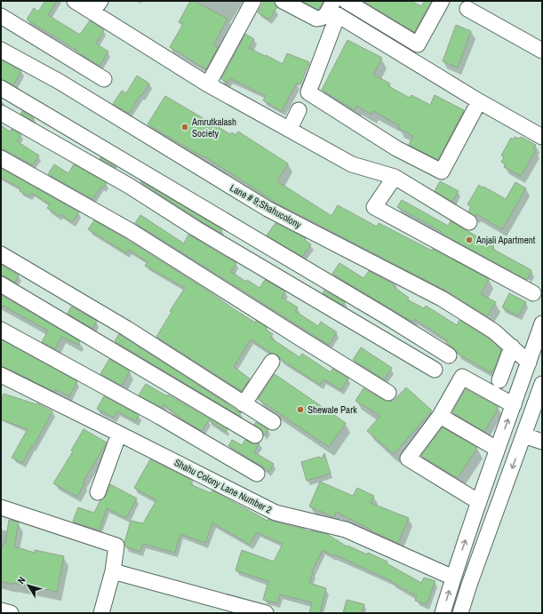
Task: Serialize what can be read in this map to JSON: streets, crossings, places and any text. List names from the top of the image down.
{
  "streets": {
    "street": ["Lane # 9;Shahucolony", "Shahu Colony Lane Number 2"]
  },
  "places": ["Amrutkalash Society", "Anjali Apartment", "Shewale Park"],
  "north": "top left"
}
